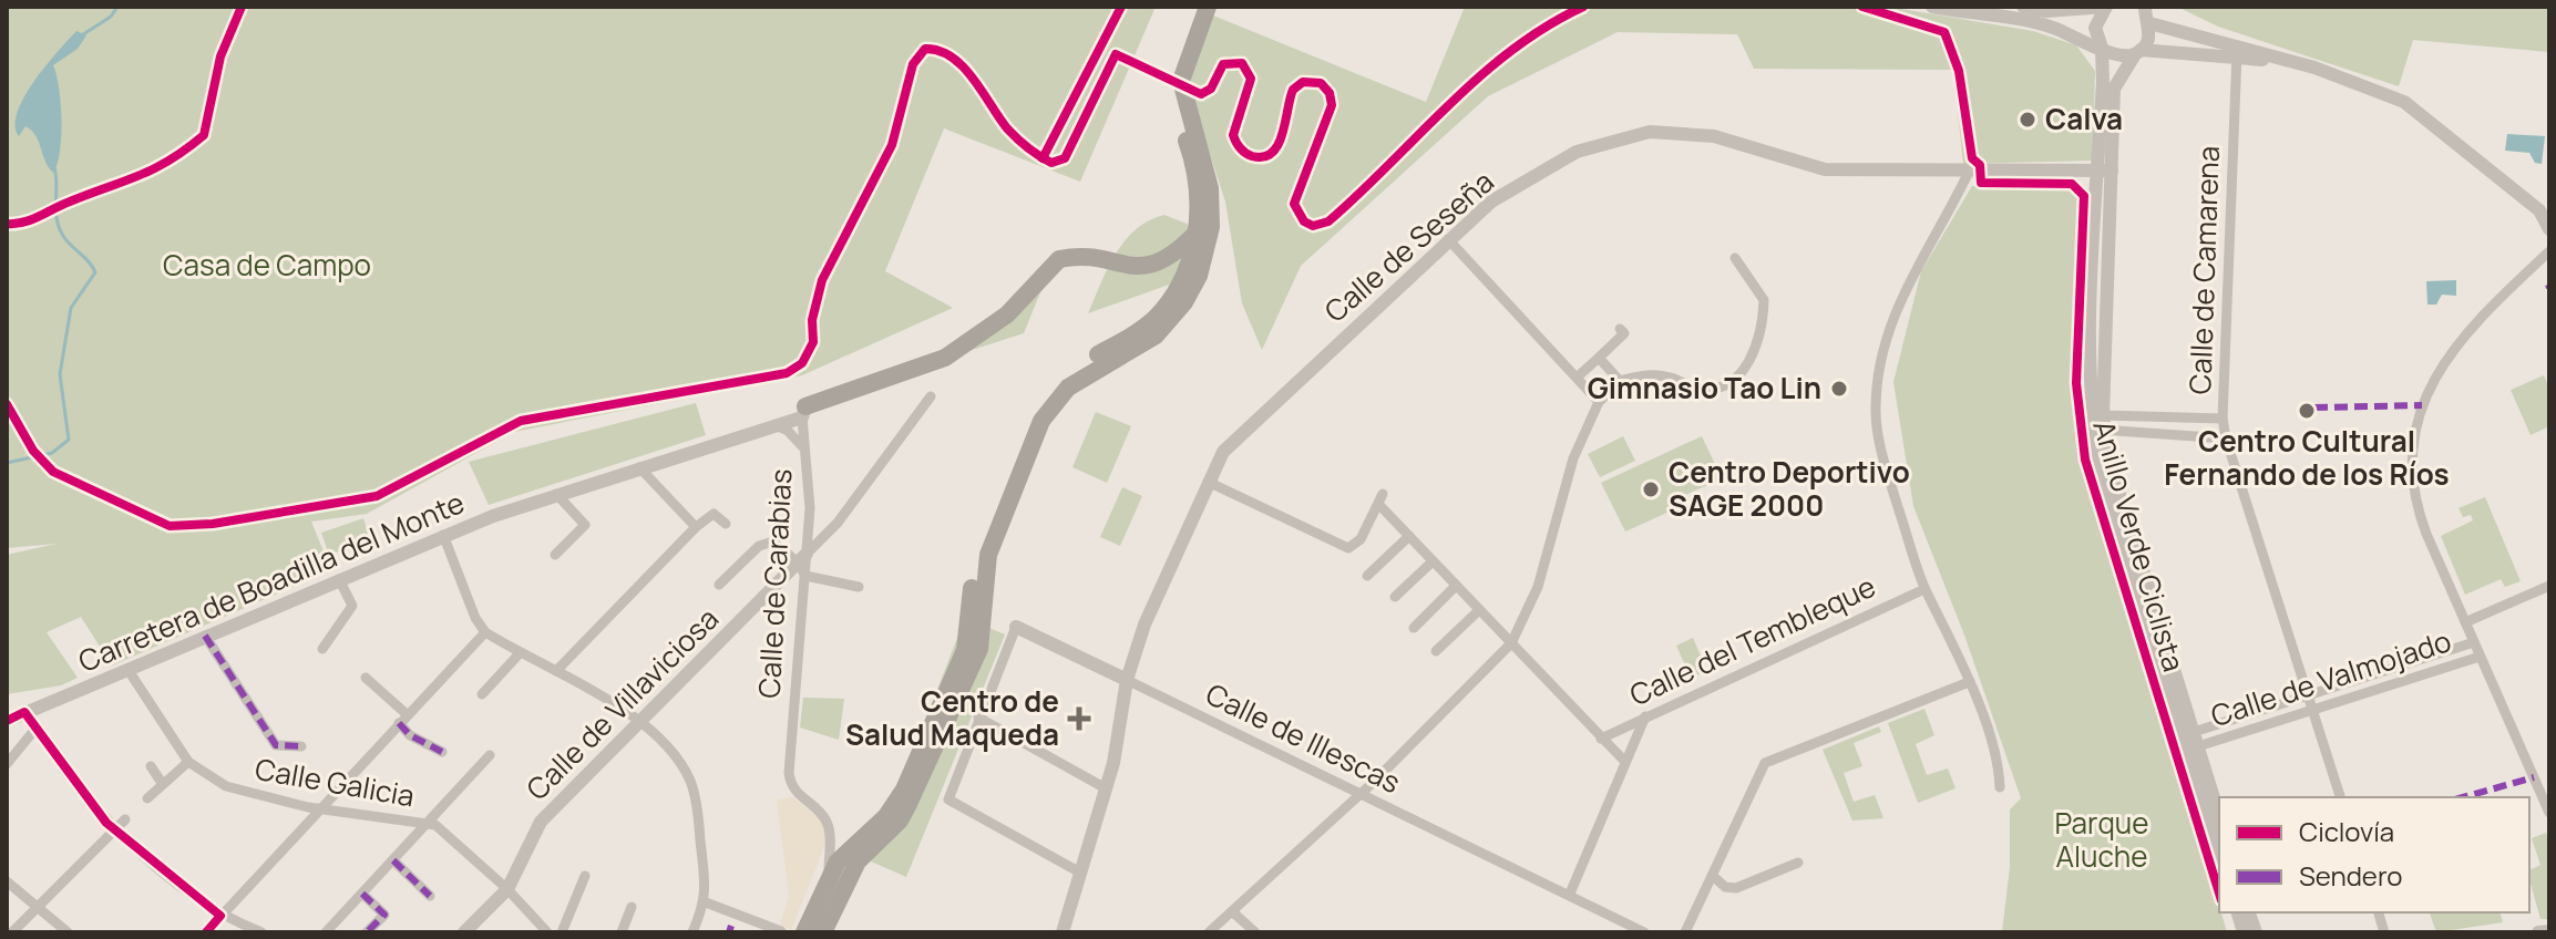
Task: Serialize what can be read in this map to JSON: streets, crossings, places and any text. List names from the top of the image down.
{
  "streets": {
    "street": [
      "Calle de Seseña",
      "Calle de Camarena",
      "Carretera de Boadilla del Monte",
      "Calle de Carabias",
      "Calle del Tembleque",
      "Calle de Valmojado",
      "Calle de Villaviciosa",
      "Calle de Illescas",
      "Calle Galicia"
    ],
    "cycle path": ["Anillo Verde Ciclista"]
  },
  "crossings": [
    ["Calle de Seseña", "Calle de Valmojado"],
    ["Calle de Seseña", "Calle de Illescas"],
    ["Calle de Camarena", "Calle de Valmojado"],
    ["Carretera de Boadilla del Monte", "Calle de Carabias"],
    ["Carretera de Boadilla del Monte", "Calle Galicia"],
    ["Calle de Carabias", "Calle de Villaviciosa"],
    ["Calle de Villaviciosa", "Calle Galicia"]
  ],
  "parks": ["Casa de Campo", "Parque Aluche"],
  "places": {
    "other": [
      "Calva",
      "Gimnasio Tao Lin",
      "Centro Cultural Fernando de los Ríos",
      "Centro Deportivo SAGE 2000"
    ],
    "health": ["Centro de Salud Maqueda"]
  },
  "legend": ["Ciclovía", "Sendero"]
}
